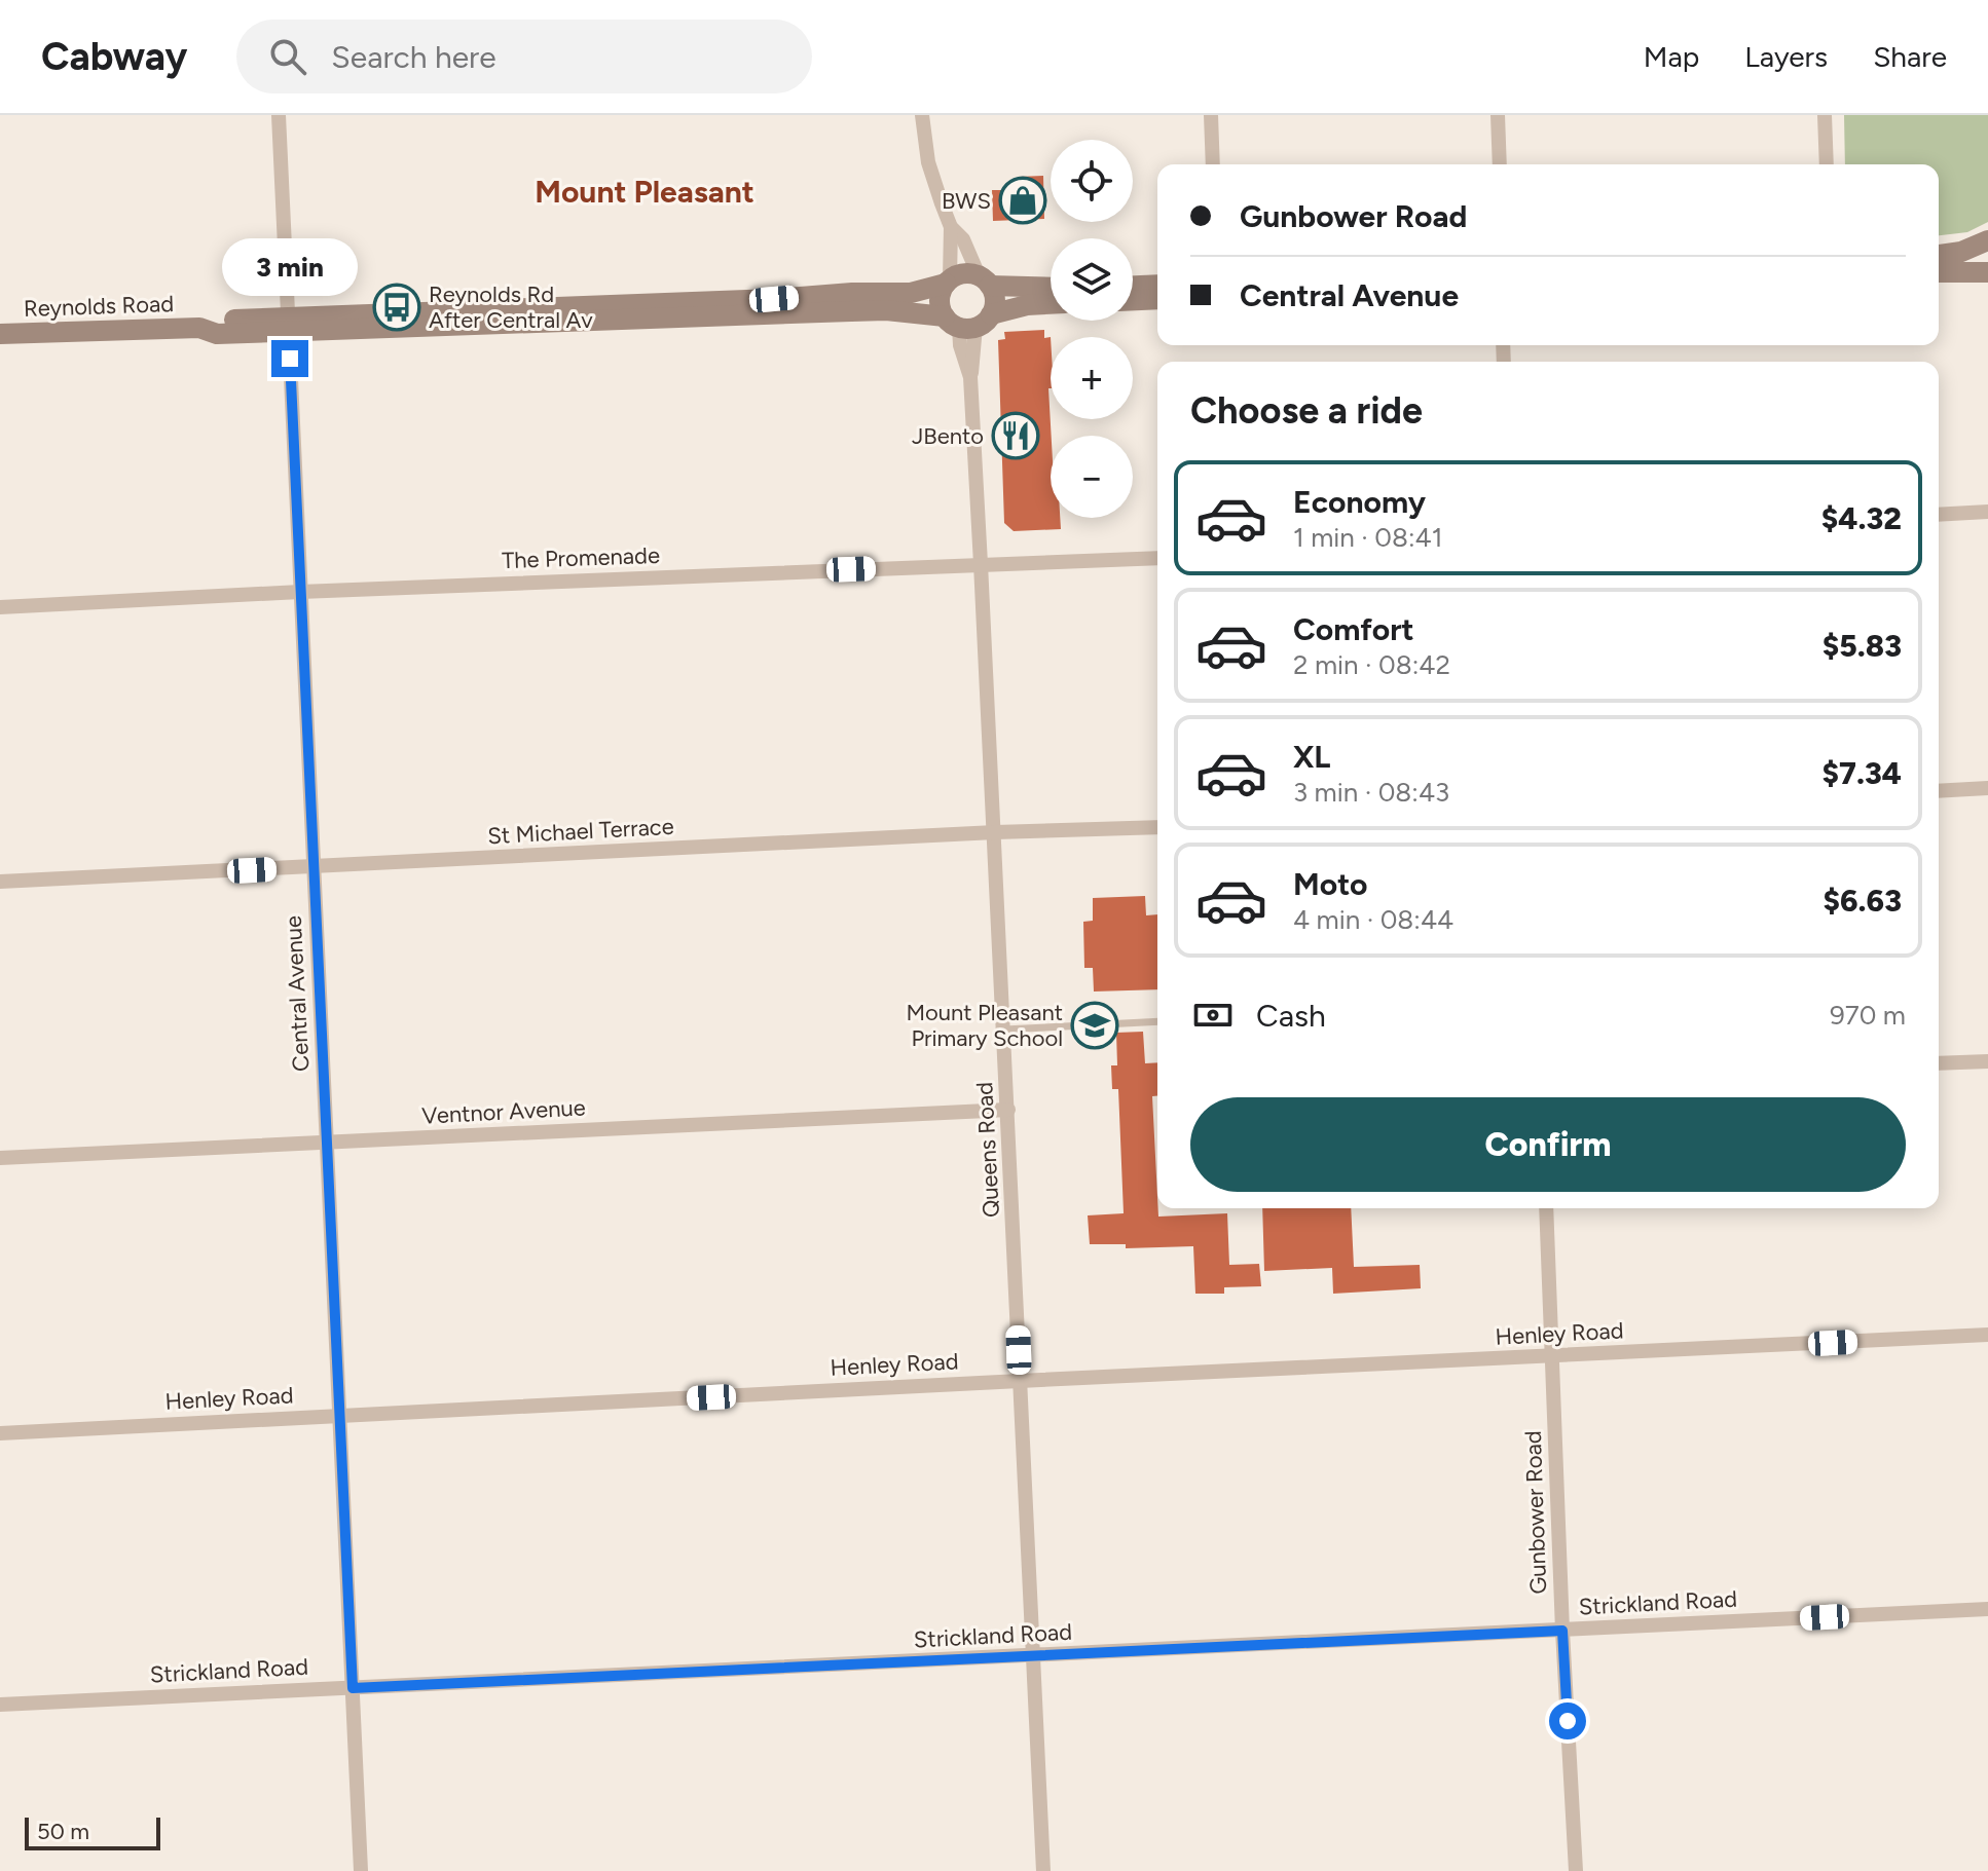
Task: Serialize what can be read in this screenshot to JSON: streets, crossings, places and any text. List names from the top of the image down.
{
  "streets": {
    "main road": ["Reynolds Road"],
    "street": [
      "The Promenade",
      "St Michael Terrace",
      "Central Avenue",
      "Ventnor Avenue",
      "Queens Road",
      "Henley Road",
      "Gunbower Road",
      "Strickland Road"
    ]
  },
  "crossings": [
    ["Reynolds Road", "Central Avenue"],
    ["Reynolds Road", "Queens Road"],
    ["The Promenade", "Central Avenue"],
    ["The Promenade", "Queens Road"],
    ["St Michael Terrace", "Central Avenue"],
    ["St Michael Terrace", "Queens Road"],
    ["Central Avenue", "Ventnor Avenue"],
    ["Central Avenue", "Henley Road"],
    ["Central Avenue", "Strickland Road"],
    ["Ventnor Avenue", "Queens Road"],
    ["Queens Road", "Henley Road"],
    ["Queens Road", "Strickland Road"],
    ["Henley Road", "Gunbower Road"],
    ["Gunbower Road", "Strickland Road"]
  ],
  "districts": ["Mount Pleasant"],
  "places": {
    "shop": ["BWS"],
    "bus stop": ["Reynolds Rd After Central Av"],
    "restaurant": ["JBento"],
    "school or university": ["Mount Pleasant Primary School"]
  },
  "scale_bar": "50 m",
  "page": {
    "header": "Cabway",
    "search": "Search here",
    "nav": ["Map", "Layers", "Share"],
    "map_buttons": ["+", "−"],
    "banner": ["Gunbower Road", "Central Avenue"],
    "bubble": "3 min",
    "heading": "Choose a ride",
    "list": [
      {
        "name": "Economy",
        "note": "1 min · 08:41",
        "value": "$4.32"
      },
      {
        "name": "Comfort",
        "note": "2 min · 08:42",
        "value": "$5.83"
      },
      {
        "name": "XL",
        "note": "3 min · 08:43",
        "value": "$7.34"
      },
      {
        "name": "Moto",
        "note": "4 min · 08:44",
        "value": "$6.63"
      }
    ],
    "pay": ["Cash", "970 m"],
    "buttons": "Confirm",
    "scale": "50 m"
  }
}
